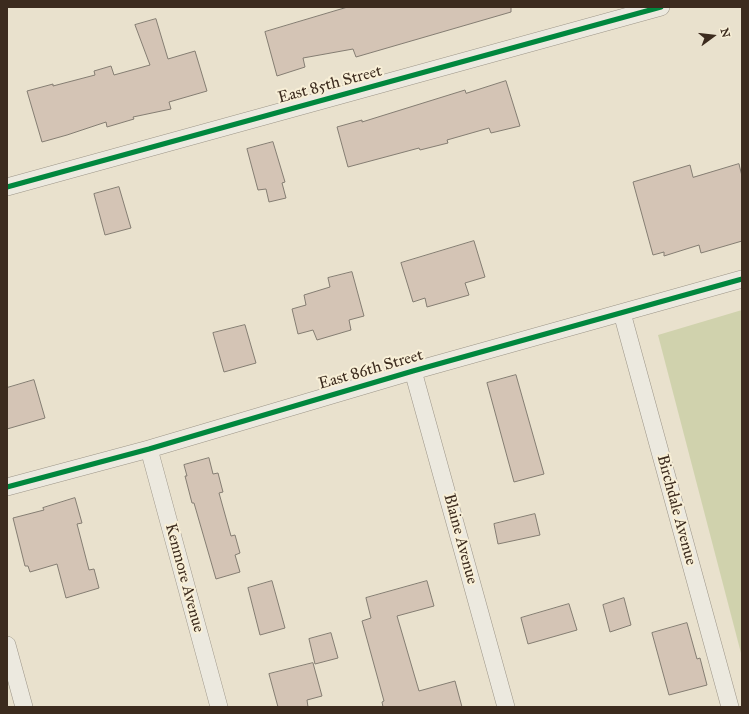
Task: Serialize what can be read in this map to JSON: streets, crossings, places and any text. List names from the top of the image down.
{
  "streets": {
    "street": [
      "East 85th Street",
      "East 86th Street",
      "Birchdale Avenue",
      "Blaine Avenue",
      "Kenmore Avenue"
    ]
  },
  "crossings": [
    ["East 86th Street", "Birchdale Avenue"],
    ["East 86th Street", "Blaine Avenue"],
    ["East 86th Street", "Kenmore Avenue"]
  ],
  "north": "right"
}
